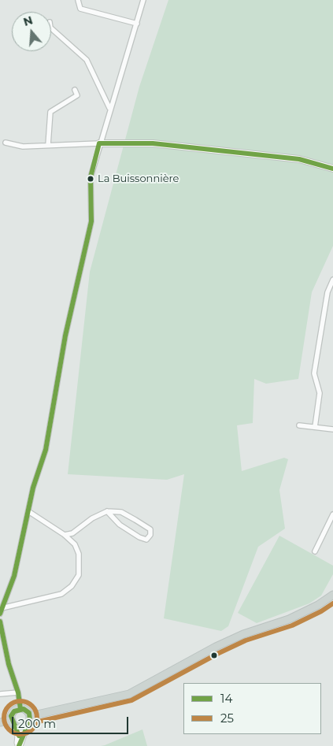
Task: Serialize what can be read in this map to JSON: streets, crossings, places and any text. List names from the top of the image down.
{
  "places": ["La Buissonnière"],
  "lines": ["transit line 14", "transit line 25"],
  "legend": ["14", "25"],
  "scale_bar": "200 m",
  "north": "top"
}
